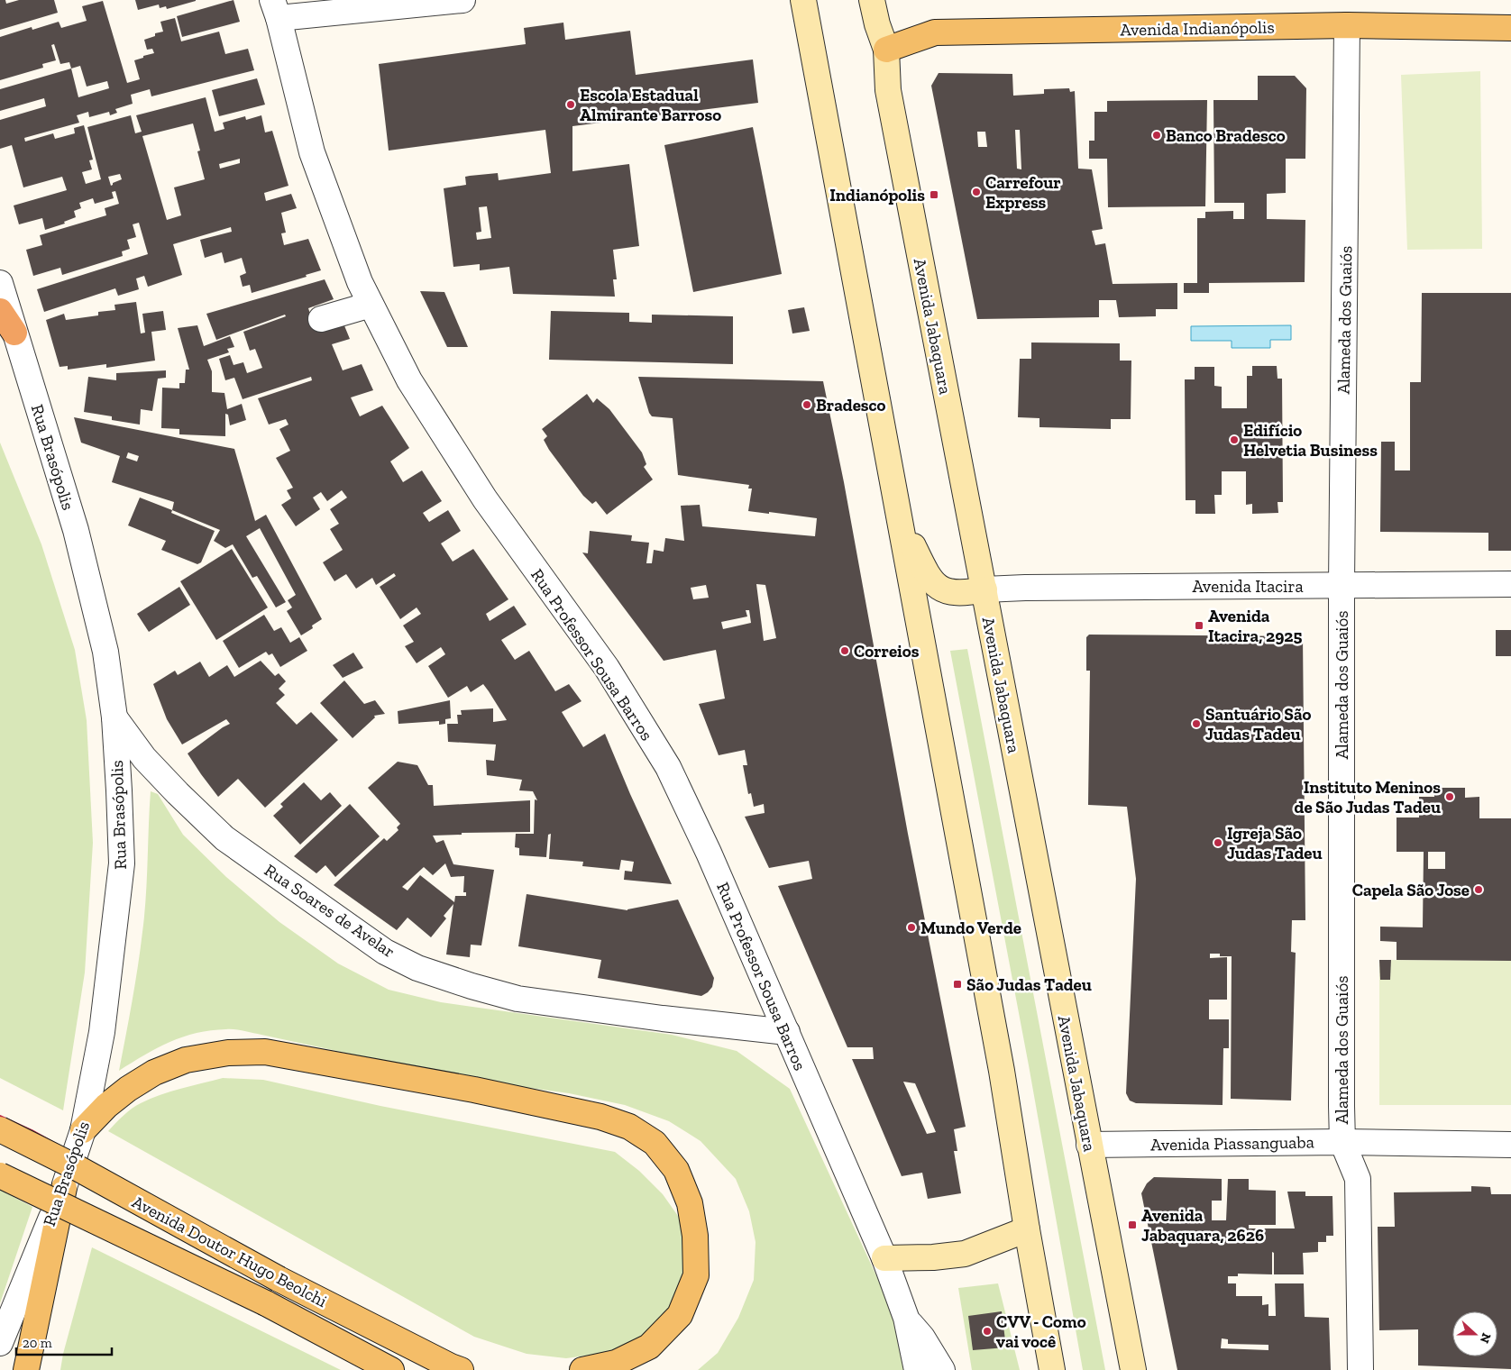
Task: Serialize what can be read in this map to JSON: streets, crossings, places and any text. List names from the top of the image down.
{
  "streets": {
    "main road": ["Avenida Indianópolis", "Avenida Jabaquara", "Avenida Doutor Hugo Beolchi"],
    "street": [
      "Alameda dos Guaiós",
      "Rua Brasópolis",
      "Avenida Itacira",
      "Rua Professor Sousa Barros",
      "Rua Soares de Avelar",
      "Avenida Piassanguaba"
    ]
  },
  "crossings": [
    ["Avenida Indianópolis", "Alameda dos Guaiós"],
    ["Avenida Indianópolis", "Avenida Jabaquara"],
    ["Alameda dos Guaiós", "Avenida Itacira"],
    ["Alameda dos Guaiós", "Avenida Piassanguaba"],
    ["Avenida Jabaquara", "Avenida Itacira"],
    ["Avenida Jabaquara", "Avenida Piassanguaba"],
    ["Rua Brasópolis", "Rua Soares de Avelar"],
    ["Rua Professor Sousa Barros", "Rua Soares de Avelar"]
  ],
  "places": {
    "other": [
      "Escola Estadual Almirante Barroso",
      "Banco Bradesco",
      "Carrefour Express",
      "Bradesco",
      "Edifício Helvetia Business",
      "Correios",
      "Santuário São Judas Tadeu",
      "Instituto Meninos de São Judas Tadeu",
      "Igreja São Judas Tadeu",
      "Capela São Jose",
      "Mundo Verde",
      "CVV - Como vai você"
    ],
    "transit": [
      "Indianópolis",
      "Avenida Itacira, 2925",
      "São Judas Tadeu",
      "Avenida Jabaquara, 2626"
    ]
  },
  "scale_bar": "20 m",
  "north": "right"
}
